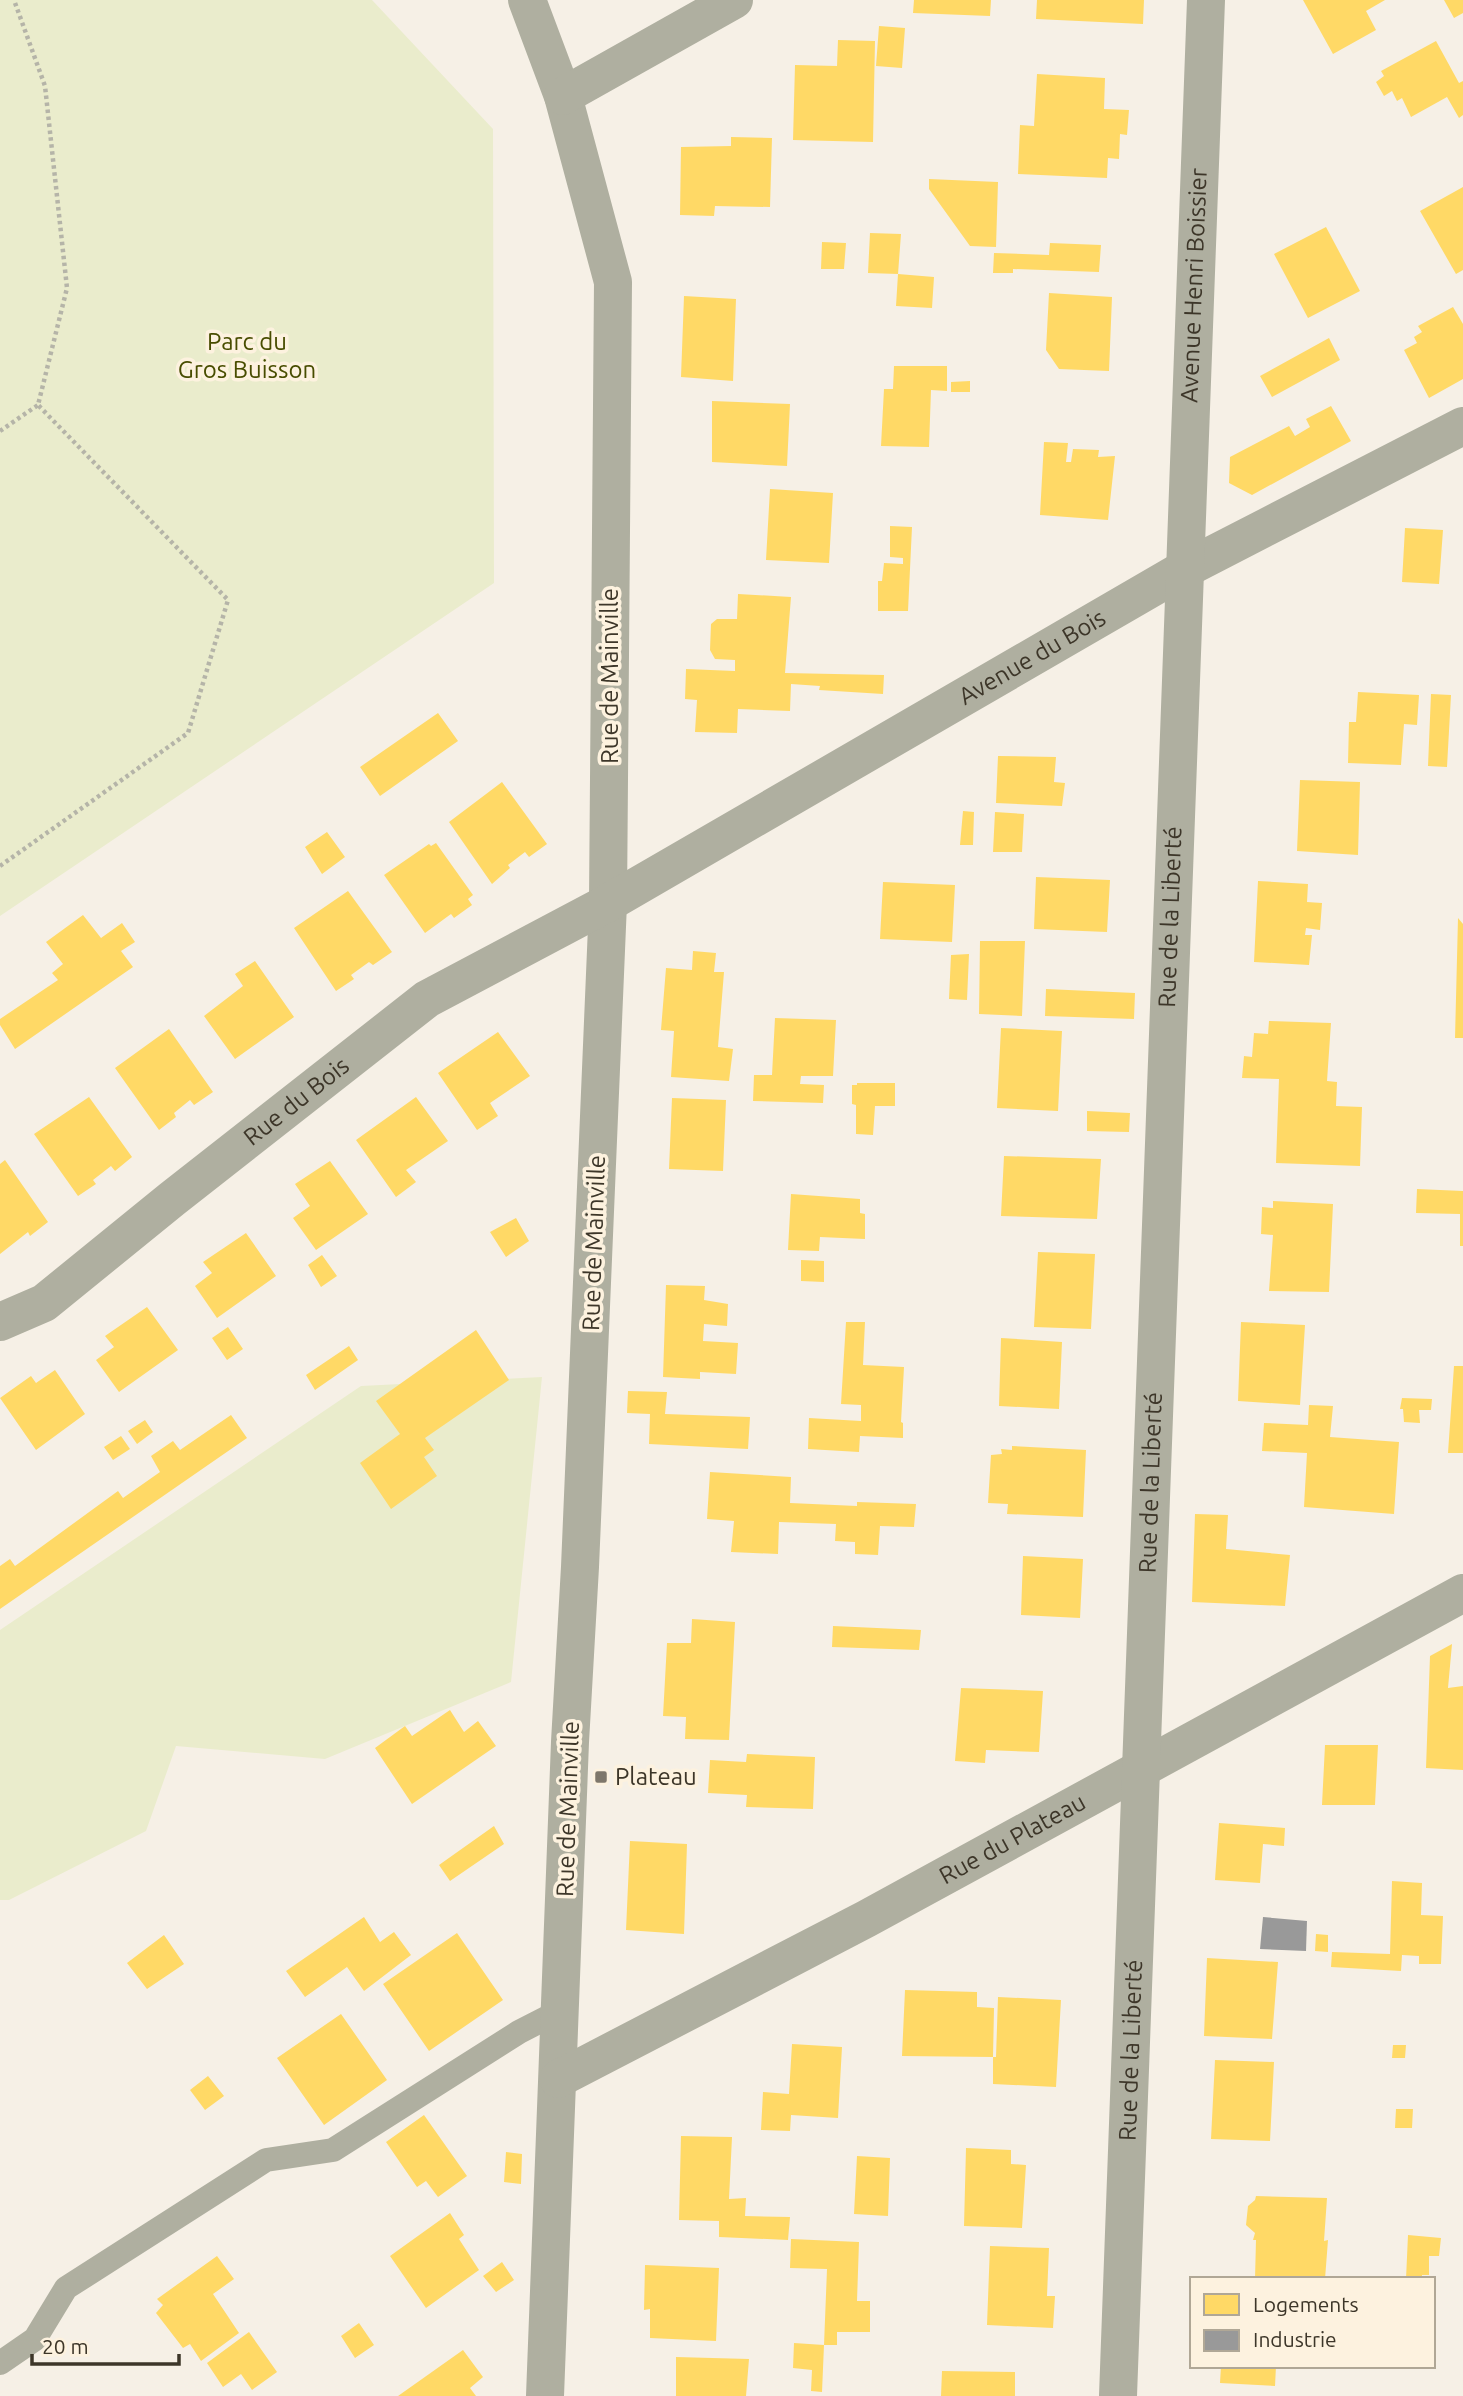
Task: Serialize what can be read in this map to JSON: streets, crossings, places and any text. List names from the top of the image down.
{
  "streets": {
    "street": [
      "Avenue Henri Boissier",
      "Avenue du Bois",
      "Rue de Mainville",
      "Rue de la Liberté",
      "Rue du Bois",
      "Rue du Plateau"
    ]
  },
  "crossings": [
    ["Avenue Henri Boissier", "Avenue du Bois"],
    ["Avenue Henri Boissier", "Rue de la Liberté"],
    ["Avenue du Bois", "Rue de Mainville"],
    ["Avenue du Bois", "Rue de la Liberté"],
    ["Avenue du Bois", "Rue du Bois"],
    ["Rue de Mainville", "Rue du Bois"],
    ["Rue de Mainville", "Rue du Plateau"],
    ["Rue de la Liberté", "Rue du Plateau"]
  ],
  "parks": ["Parc du Gros Buisson"],
  "places": {
    "transit": ["Plateau"]
  },
  "legend": ["Logements", "Industrie"],
  "scale_bar": "20 m"
}
